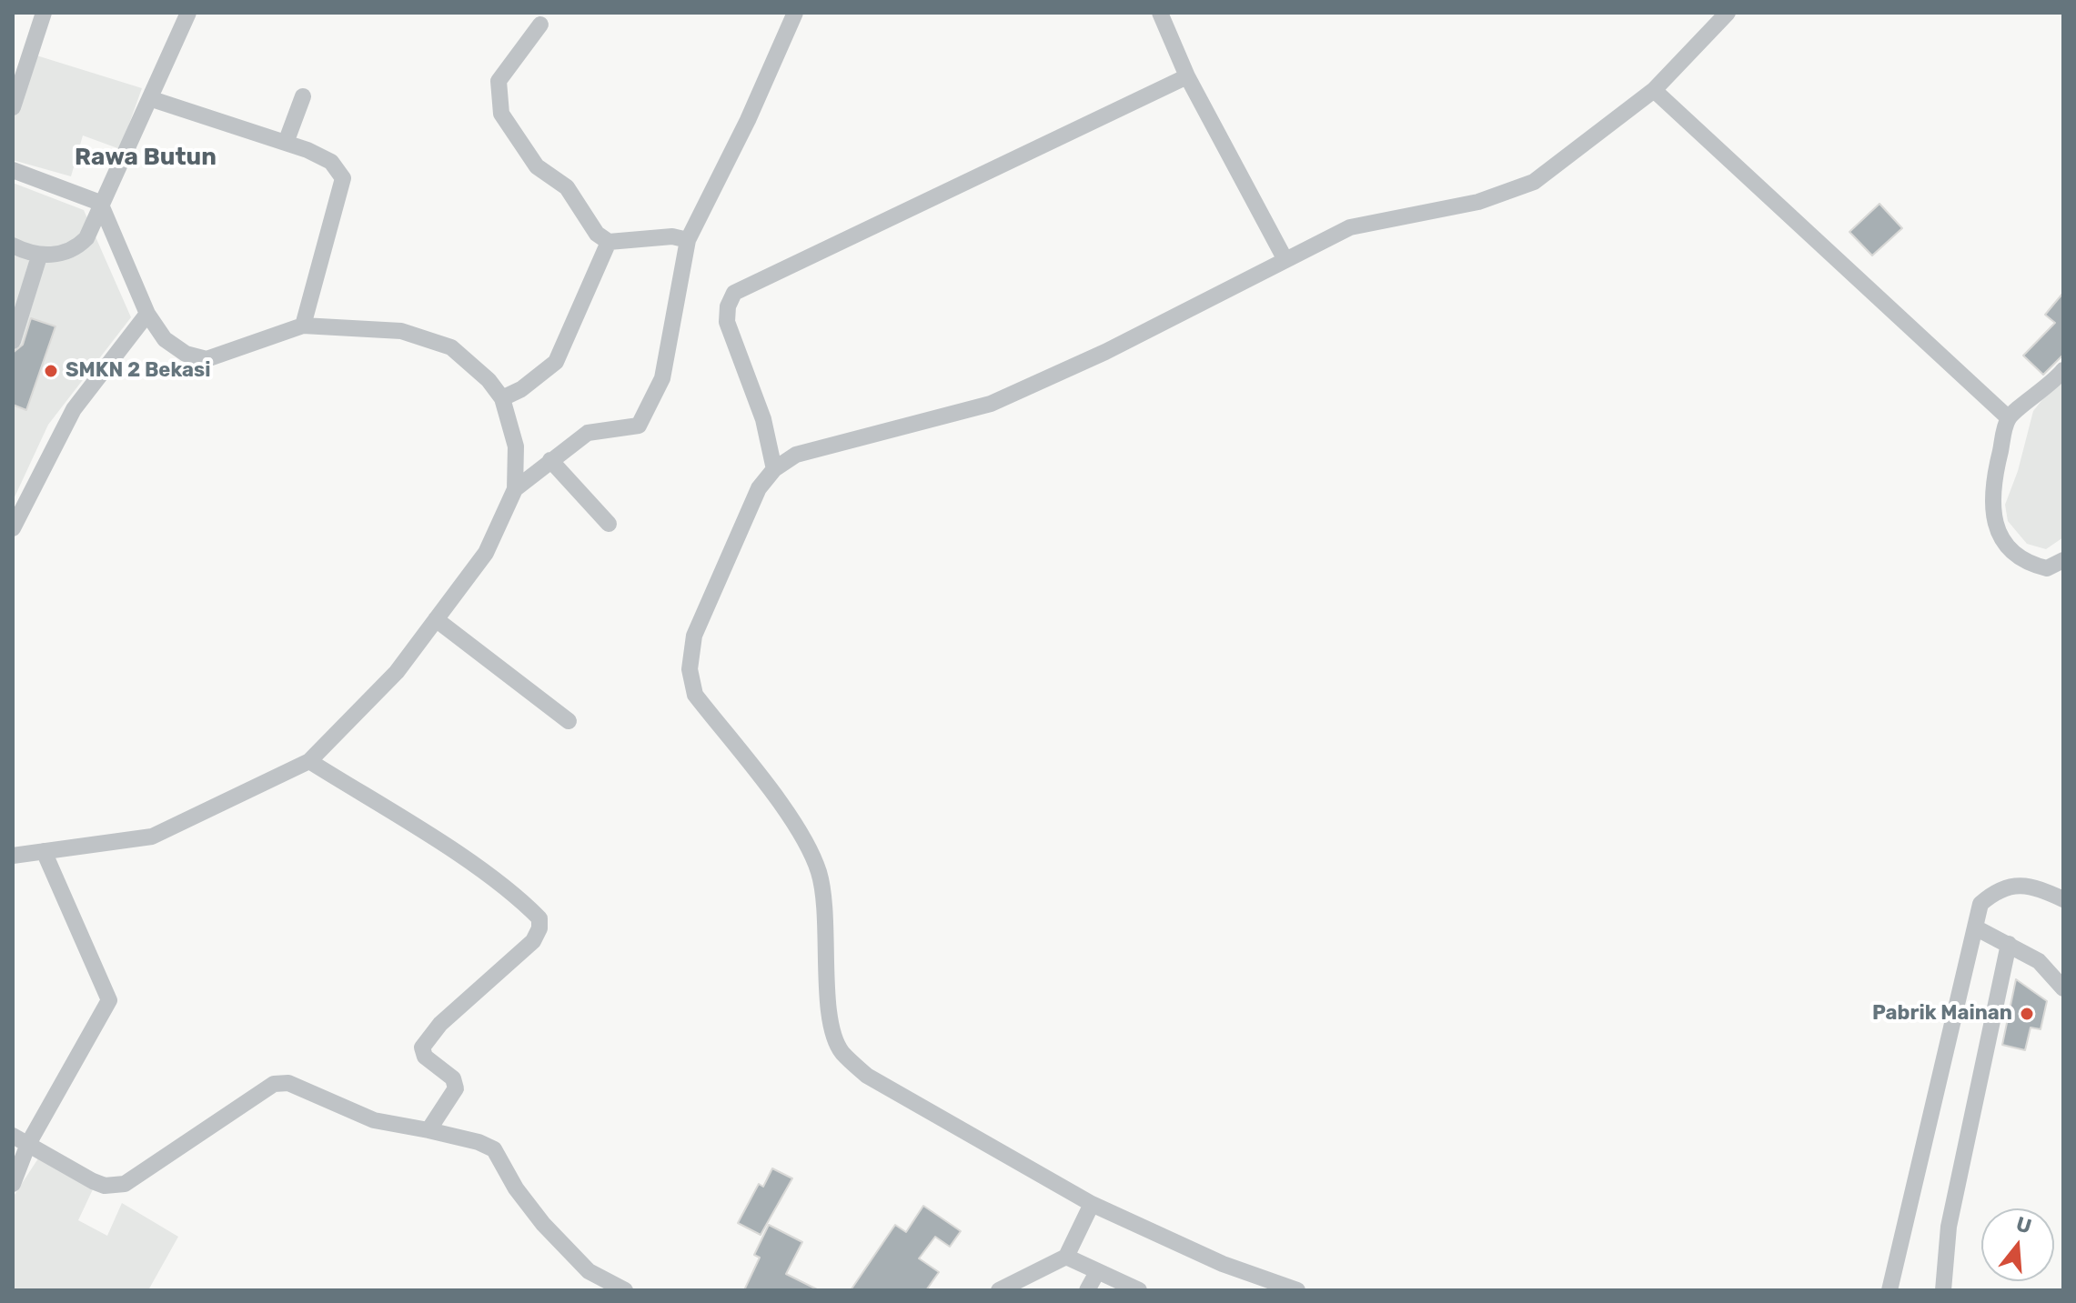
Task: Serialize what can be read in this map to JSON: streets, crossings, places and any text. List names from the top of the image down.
{
  "districts": ["Rawa Butun"],
  "places": ["SMKN 2 Bekasi", "Pabrik Mainan"],
  "north": "top"
}
